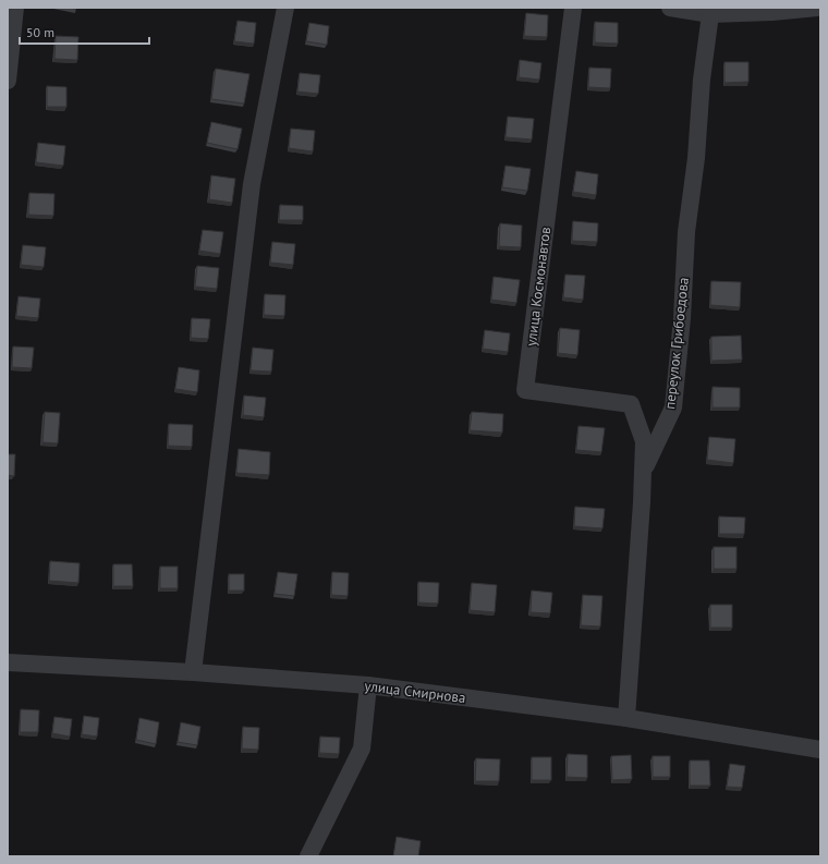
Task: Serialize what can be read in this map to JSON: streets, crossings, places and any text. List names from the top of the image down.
{
  "streets": {
    "street": ["улица Космонавтов", "переулок Грибоедова", "улица Смирнова"]
  },
  "crossings": [
    ["улица Космонавтов", "переулок Грибоедова"],
    ["переулок Грибоедова", "улица Смирнова"]
  ],
  "scale_bar": "50 m"
}
